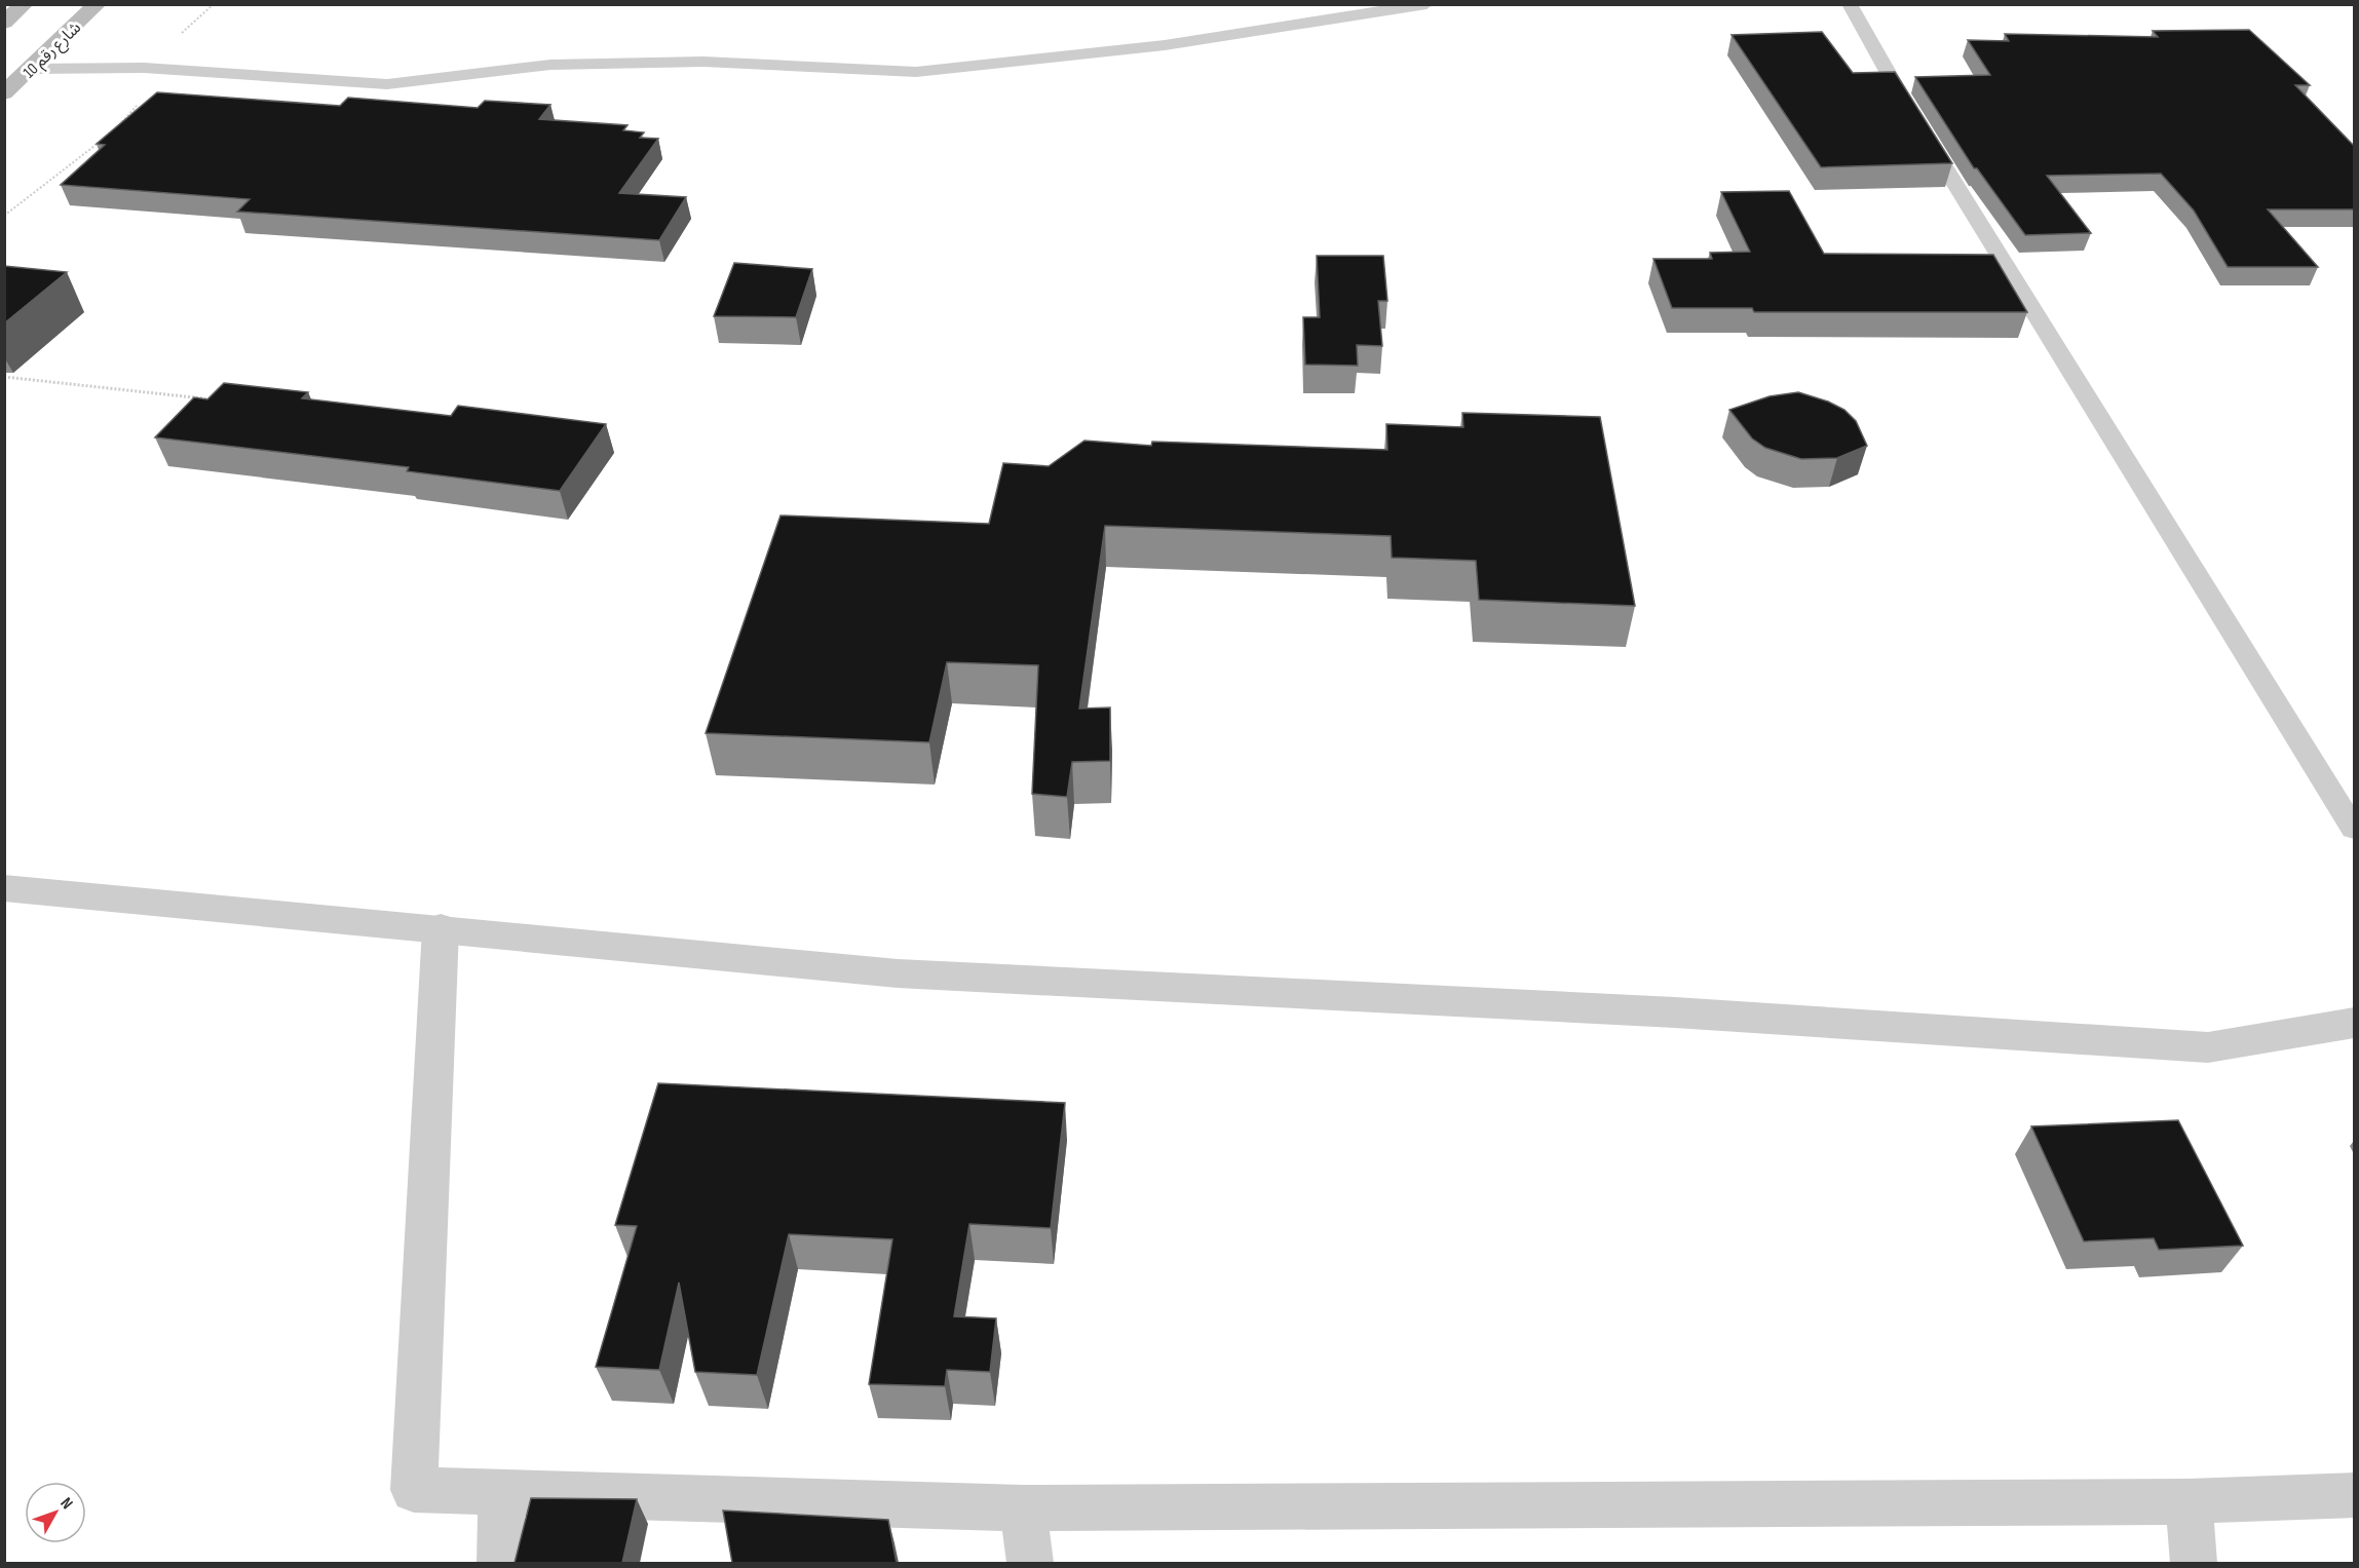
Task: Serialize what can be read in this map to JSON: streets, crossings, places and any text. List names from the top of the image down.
{
  "streets": {
    "main road": ["شارع رقم 10"]
  },
  "north": "top right"
}
